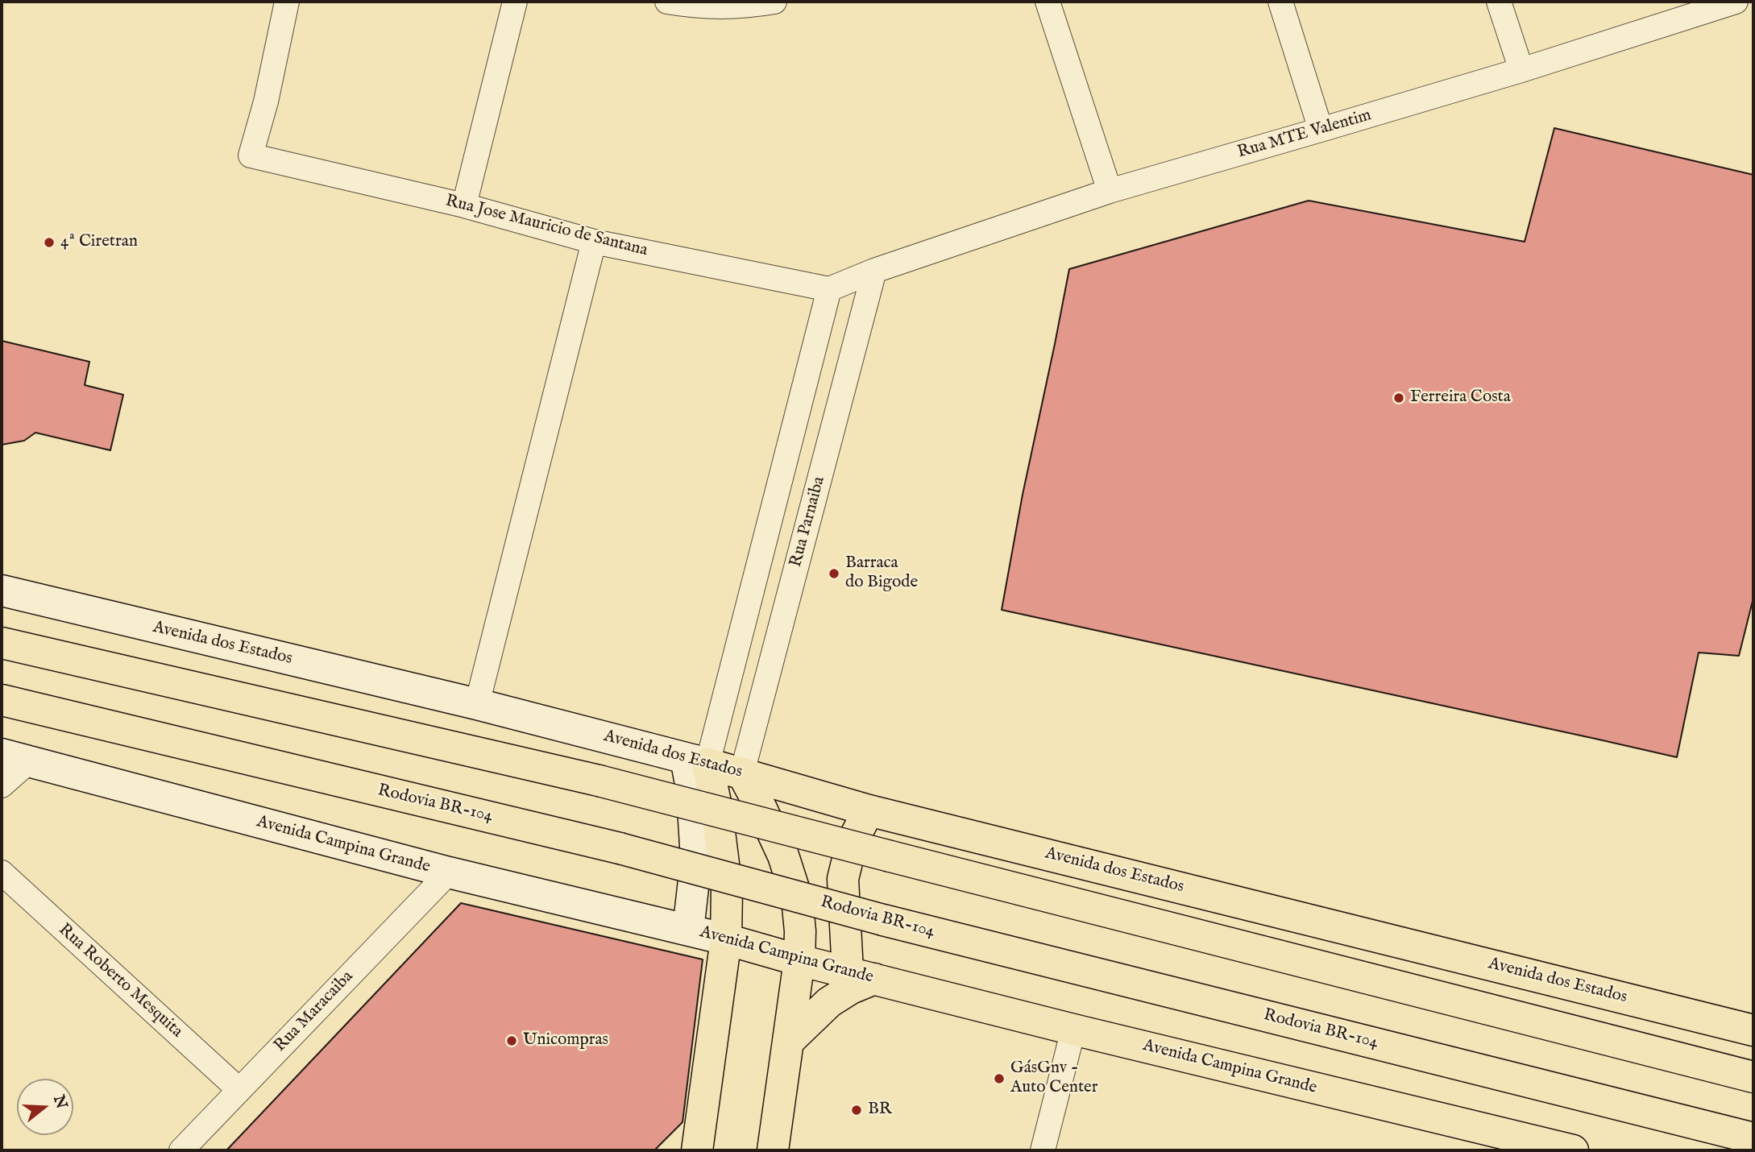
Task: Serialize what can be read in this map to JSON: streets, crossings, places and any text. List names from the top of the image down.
{
  "streets": {
    "main road": ["Avenida dos Estados", "Rodovia BR-104", "Avenida Campina Grande"],
    "street": [
      "Rua MTE Valentim",
      "Rua Jose Mauricio de Santana",
      "Rua Parnaiba",
      "Rua Roberto Mesquita",
      "Rua Maracaiba"
    ]
  },
  "crossings": [
    ["Rua MTE Valentim", "Rua Parnaiba"],
    ["Rua Parnaiba", "Avenida dos Estados"],
    ["Avenida Campina Grande", "Rua Maracaiba"],
    ["Rua Roberto Mesquita", "Rua Maracaiba"]
  ],
  "places": [
    "4ª Ciretran",
    "Ferreira Costa",
    "Barraca do Bigode",
    "Unicompras",
    "GásGnv - Auto Center",
    "BR"
  ],
  "north": "right"
}
